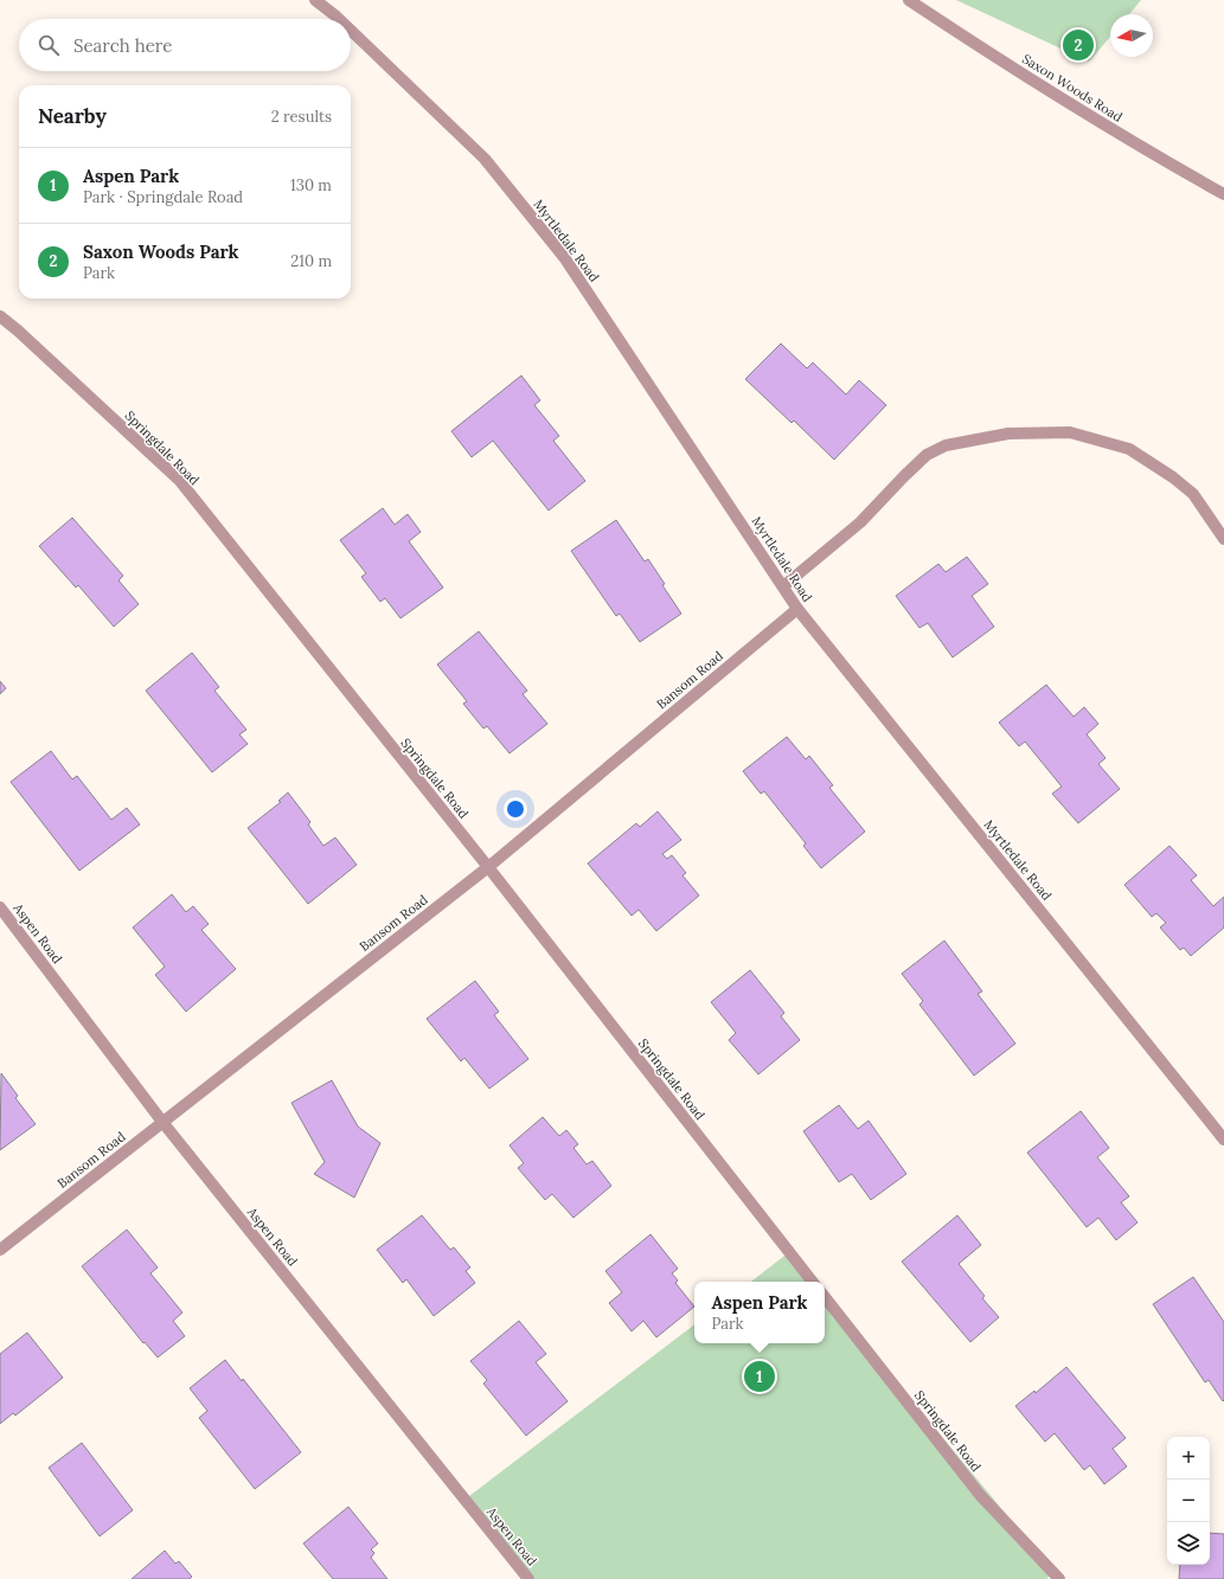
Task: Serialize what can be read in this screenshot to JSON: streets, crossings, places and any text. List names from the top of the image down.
{
  "streets": {
    "street": [
      "Saxon Woods Road",
      "Myrtledale Road",
      "Springdale Road",
      "Bansom Road",
      "Aspen Road"
    ]
  },
  "crossings": [
    ["Myrtledale Road", "Bansom Road"],
    ["Springdale Road", "Bansom Road"],
    ["Bansom Road", "Aspen Road"]
  ],
  "north": "left",
  "page": {
    "search": "Search here",
    "pins": ["2", "1"],
    "heading": ["Nearby", "2 results"],
    "list": [
      {
        "mark": "1",
        "name": "Aspen Park",
        "note": "Park · Springdale Road",
        "value": "130 m"
      },
      {
        "mark": "2",
        "name": "Saxon Woods Park",
        "note": "Park",
        "value": "210 m"
      }
    ],
    "popup": ["Aspen Park", "Park"],
    "map_buttons": ["+", "−"]
  }
}
